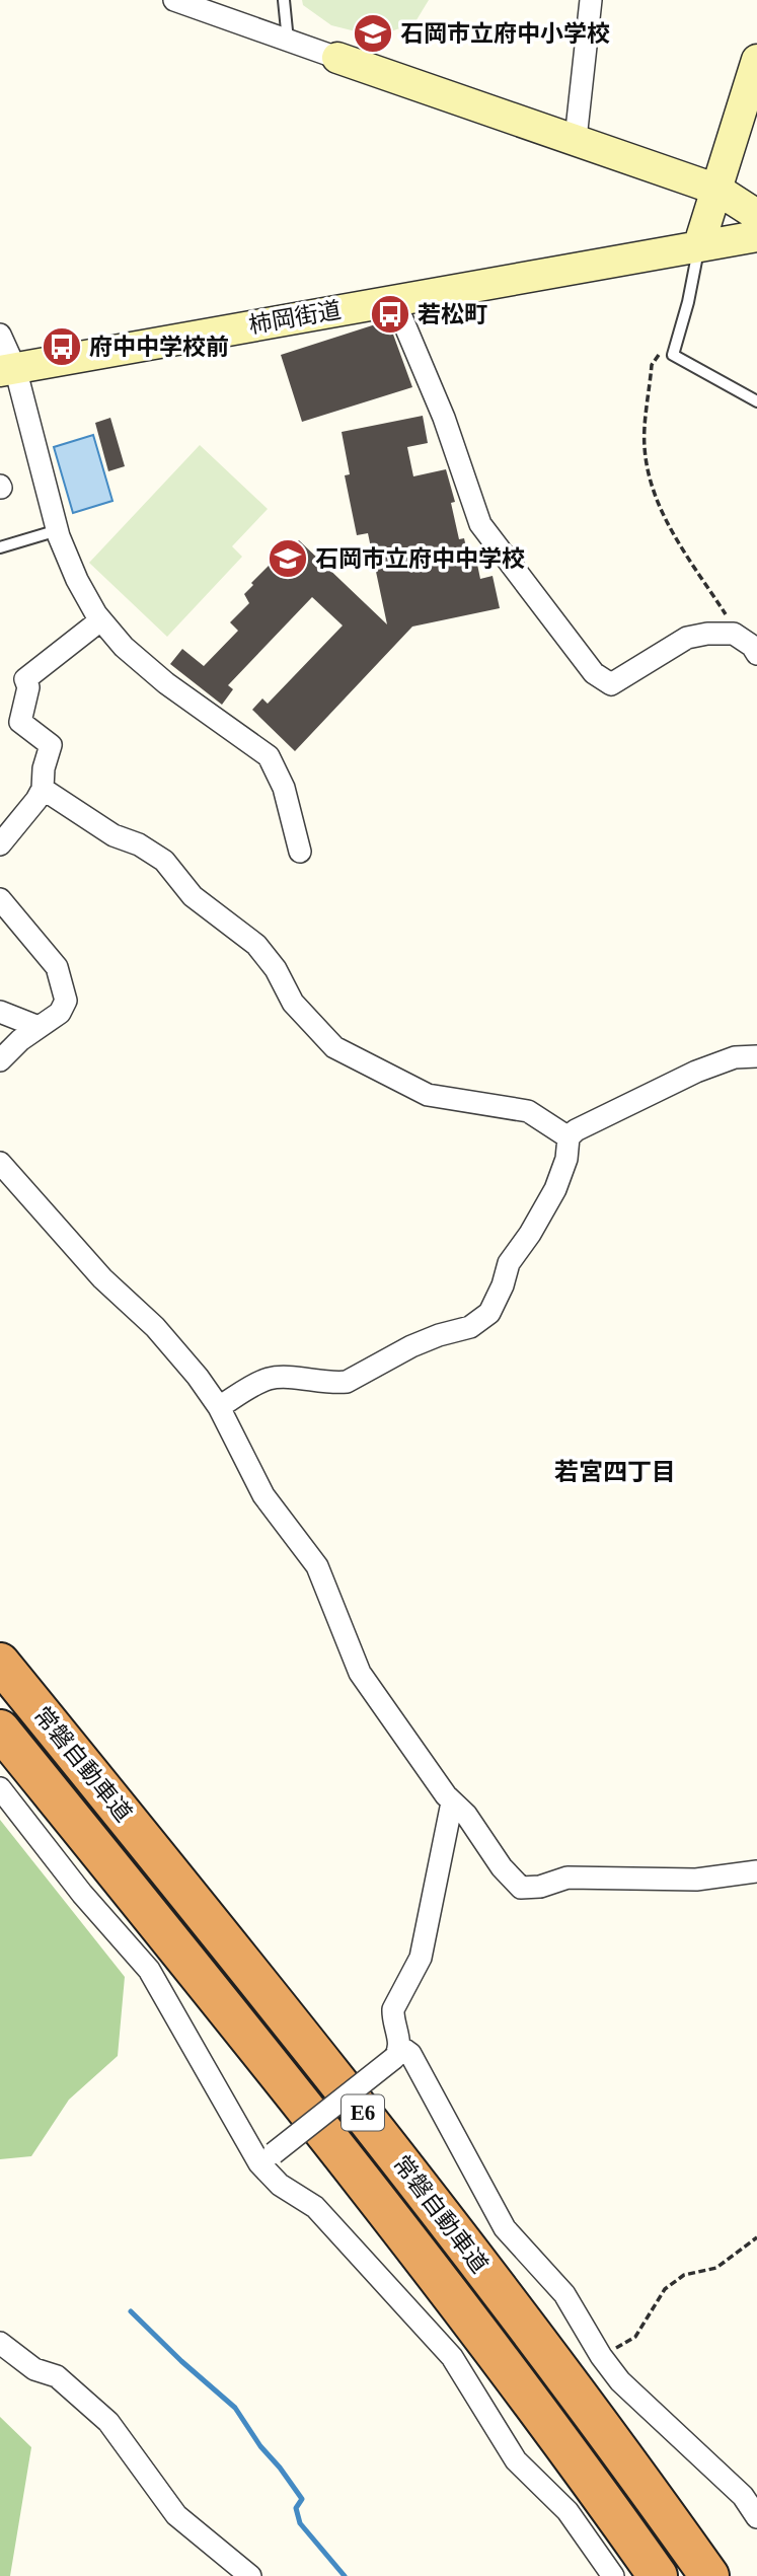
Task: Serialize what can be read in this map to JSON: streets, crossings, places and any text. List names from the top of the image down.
{
  "streets": {
    "highway": ["常磐自動車道", "E6"],
    "street": ["柿岡街道"]
  },
  "districts": ["若宮四丁目"],
  "places": {
    "school or university": ["石岡市立府中小学校", "石岡市立府中中学校"],
    "bus stop": ["若松町", "府中中学校前"]
  }
}
